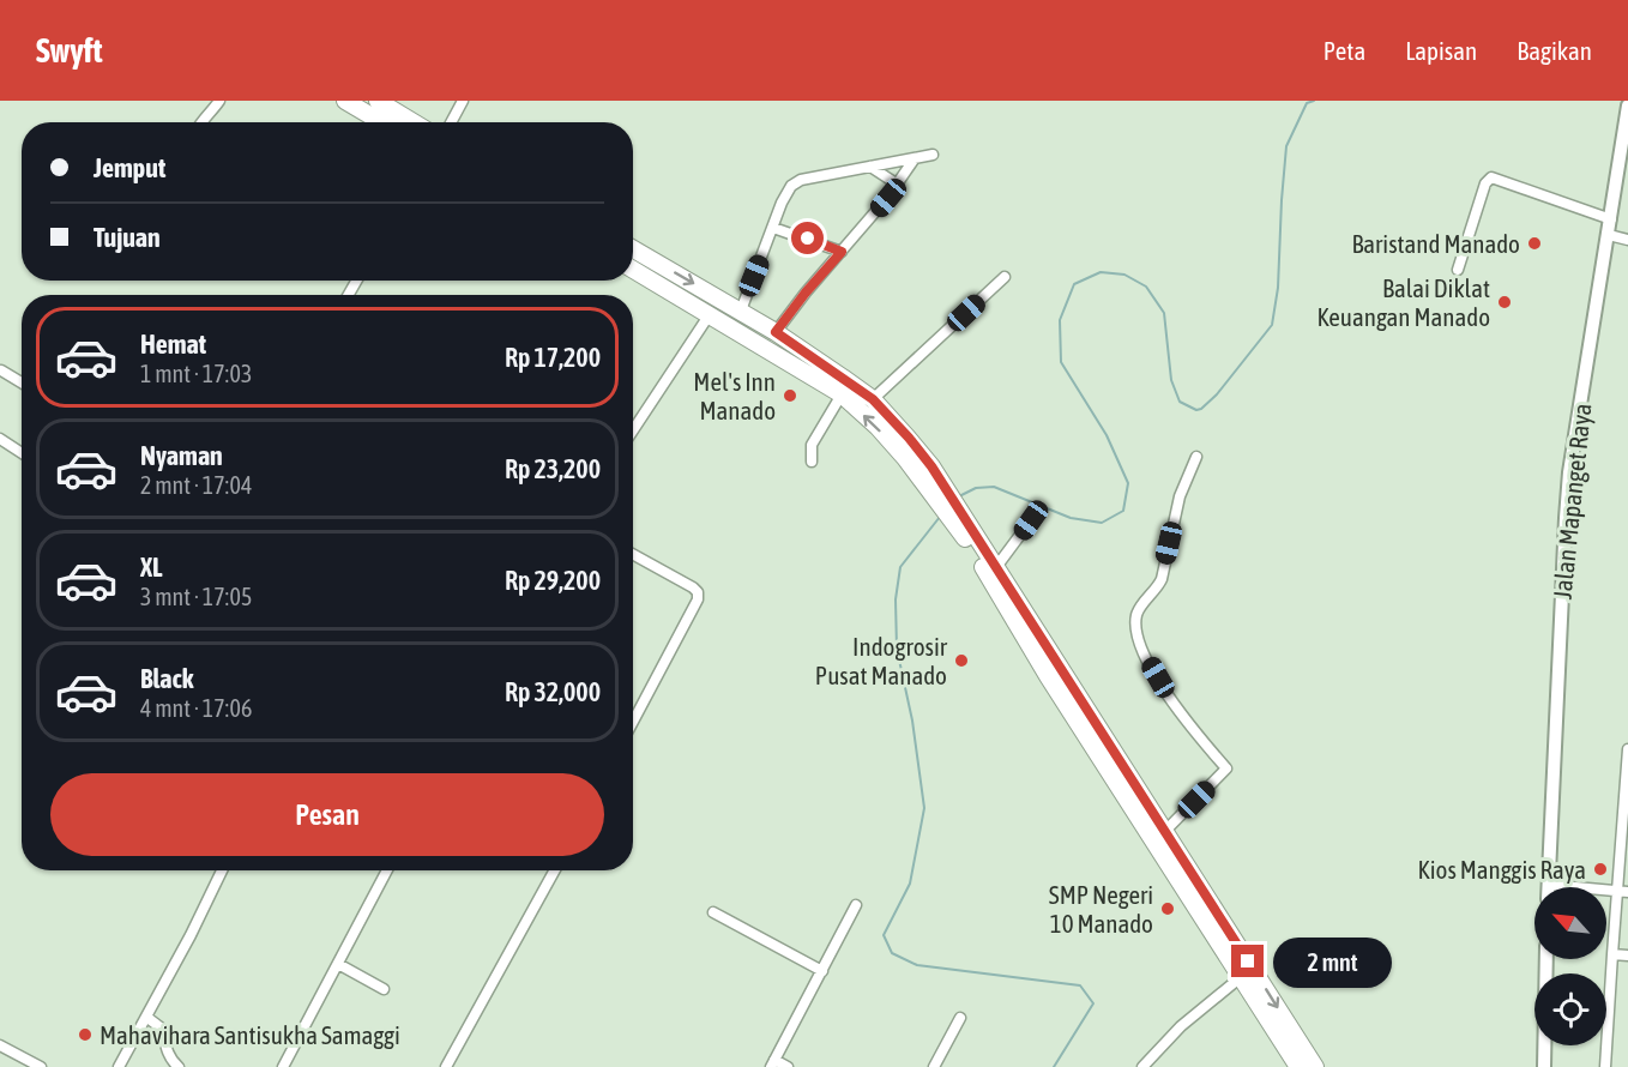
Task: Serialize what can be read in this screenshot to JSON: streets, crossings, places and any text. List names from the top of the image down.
{
  "streets": {
    "street": ["Jalan Mapanget Raya"]
  },
  "places": [
    "Baristand Manado",
    "Balai Diklat Keuangan Manado",
    "Mel's Inn Manado",
    "Indogrosir Pusat Manado",
    "Kios Manggis Raya",
    "SMP Negeri 10 Manado",
    "Mahavihara Santisukha Samaggi"
  ],
  "north": "top left",
  "page": {
    "header": "Swyft",
    "nav": ["Peta", "Lapisan", "Bagikan"],
    "banner": ["Jemput", "Tujuan"],
    "list": [
      {
        "name": "Hemat",
        "note": "1 mnt · 17:03",
        "value": "Rp 17,200"
      },
      {
        "name": "Nyaman",
        "note": "2 mnt · 17:04",
        "value": "Rp 23,200"
      },
      {
        "name": "XL",
        "note": "3 mnt · 17:05",
        "value": "Rp 29,200"
      },
      {
        "name": "Black",
        "note": "4 mnt · 17:06",
        "value": "Rp 32,000"
      }
    ],
    "buttons": "Pesan",
    "bubble": "2 mnt"
  }
}
